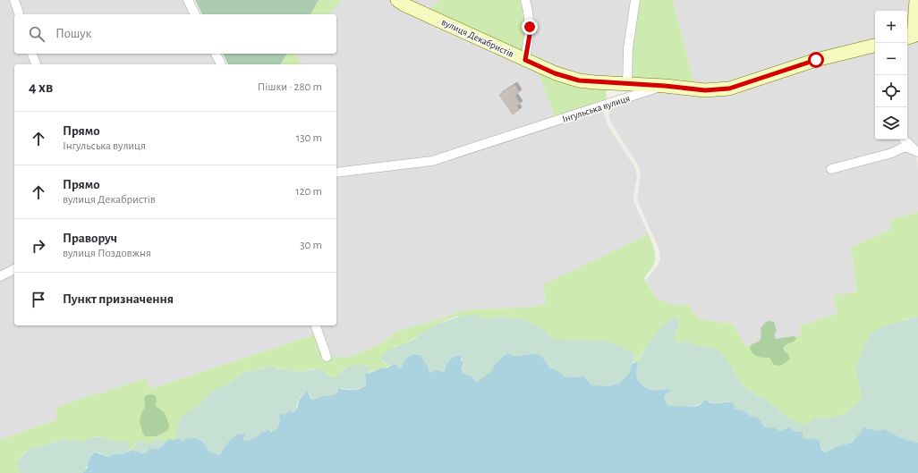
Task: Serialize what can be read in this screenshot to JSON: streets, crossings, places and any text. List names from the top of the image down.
{
  "streets": {
    "street": ["вулиця Декабристів", "Інгульська вулиця"]
  },
  "crossings": [
    ["вулиця Декабристів", "Інгульська вулиця"]
  ],
  "page": {
    "map_buttons": ["+", "−"],
    "search": "Пошук",
    "heading": ["4 хв", "Пішки · 280 m"],
    "list": [
      ["Прямо", "Інгульська вулиця", "130 m"],
      ["Прямо", "вулиця Декабристів", "120 m"],
      ["Праворуч", "вулиця Поздовжня", "30 m"],
      "Пункт призначення"
    ]
  }
}
